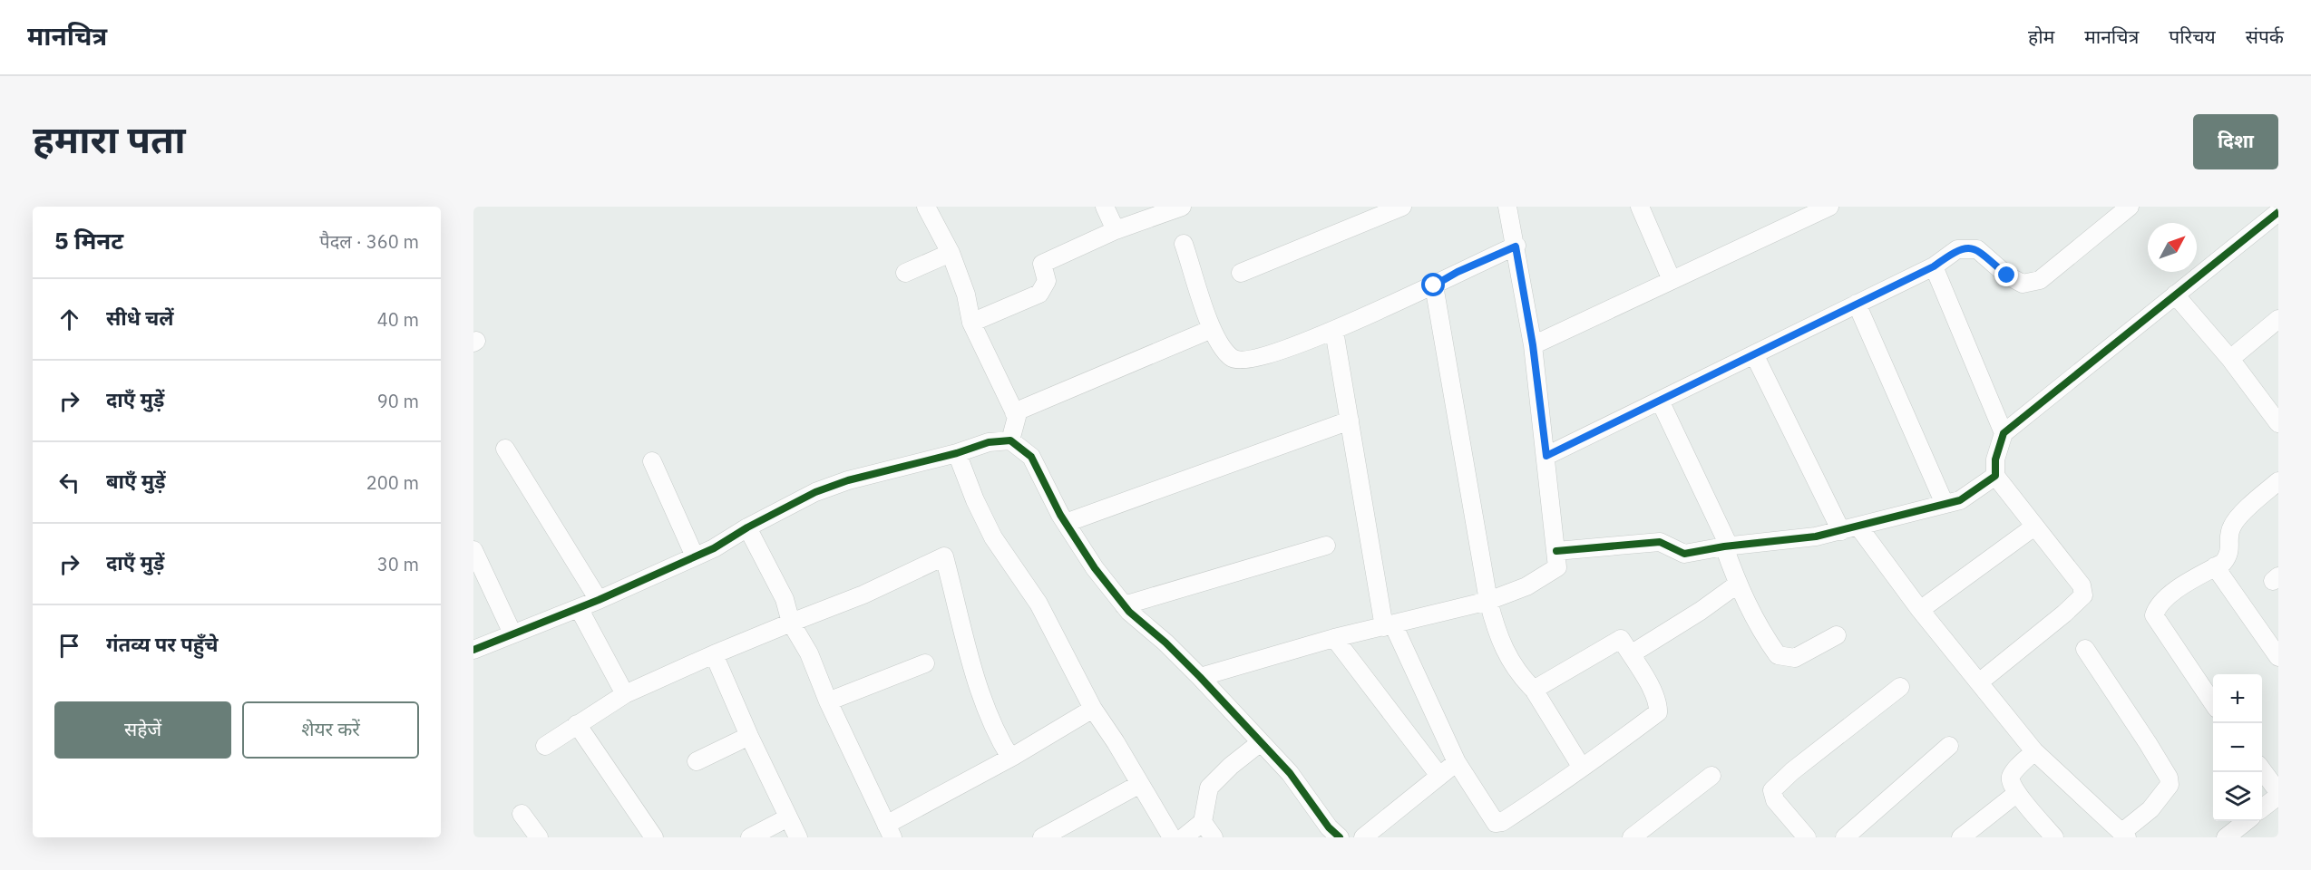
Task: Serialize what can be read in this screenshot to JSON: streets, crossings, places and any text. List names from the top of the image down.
{
  "north": "top right",
  "page": {
    "header": "मानचित्र",
    "nav": [
      "होम",
      "मानचित्र",
      "परिचय",
      "संपर्क"
    ],
    "title": "हमारा पता",
    "buttons": [
      "दिशा",
      ["सहेजें", "शेयर करें"]
    ],
    "heading": ["5 मिनट", "पैदल · 360 m"],
    "list": [
      ["सीधे चलें", "40 m"],
      ["दाएँ मुड़ें", "90 m"],
      ["बाएँ मुड़ें", "200 m"],
      ["दाएँ मुड़ें", "30 m"],
      "गंतव्य पर पहुँचे"
    ],
    "map_buttons": ["+", "−"]
  }
}
